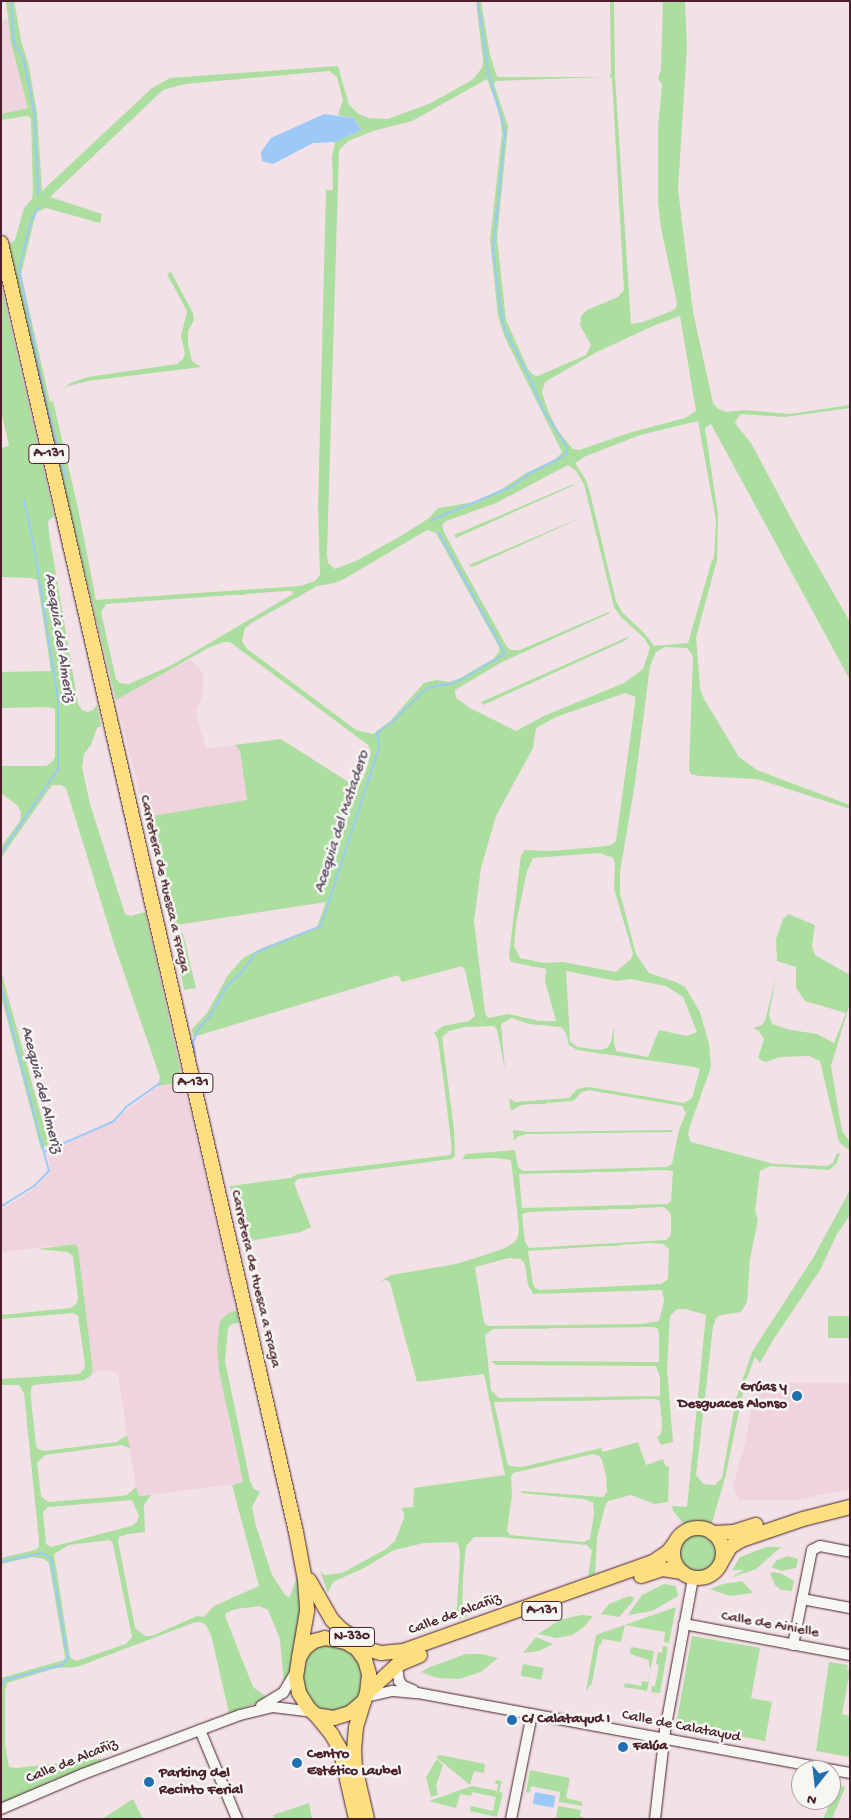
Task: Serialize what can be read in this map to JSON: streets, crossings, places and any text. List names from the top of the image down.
{
  "streets": {
    "main road": [
      "A-131",
      "Carretera de Huesca a Fraga",
      "Calle de Alcañiz",
      "N-330"
    ],
    "street": ["Calle de Ainielle", "Calle de Calatayud"]
  },
  "crossings": [
    ["A-131", "Carretera de Huesca a Fraga"],
    ["A-131", "Calle de Alcañiz"],
    ["A-131", "Calle de Calatayud"],
    ["Carretera de Huesca a Fraga", "Calle de Alcañiz"],
    ["Carretera de Huesca a Fraga", "N-330"],
    ["Carretera de Huesca a Fraga", "Calle de Calatayud"],
    ["Calle de Alcañiz", "N-330"],
    ["Calle de Alcañiz", "Calle de Calatayud"]
  ],
  "water": ["Acequia del Almeriz", "Acequia del Matadero"],
  "places": [
    "Grúas y Desguaces Alonso",
    "C/ Calatayud I",
    "Falúa",
    "Centro Estético Laubel",
    "Parking del Recinto Ferial"
  ],
  "north": "bottom"
}
